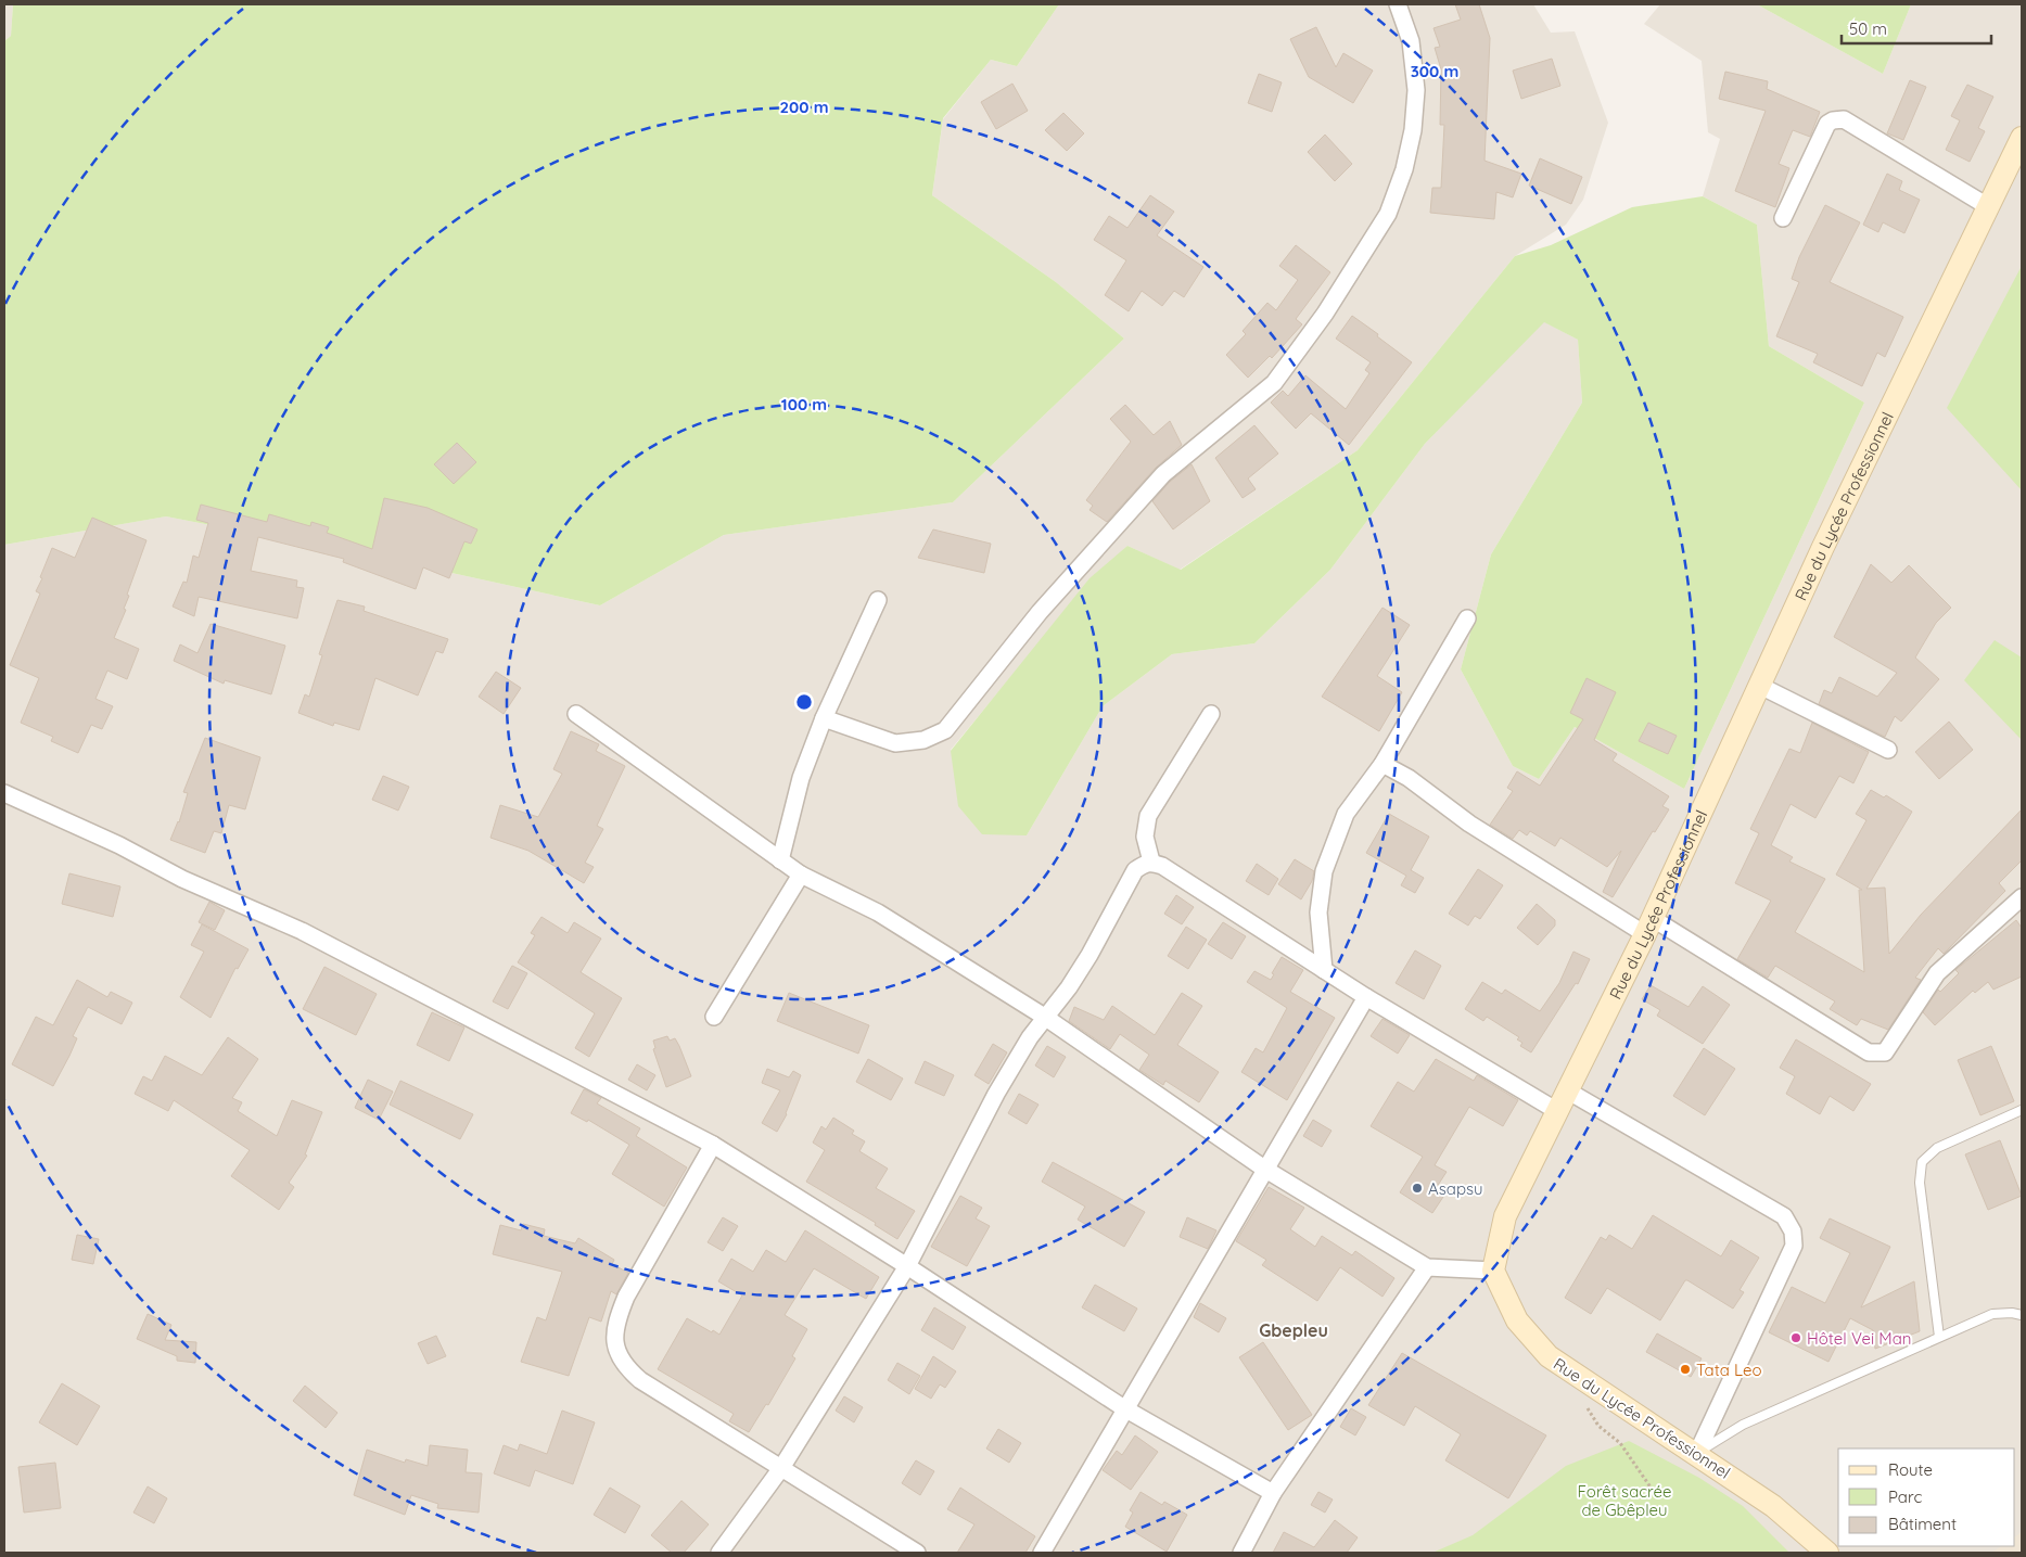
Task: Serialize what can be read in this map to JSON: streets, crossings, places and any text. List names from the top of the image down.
{
  "streets": {
    "main road": ["Rue du Lycée Professionnel"]
  },
  "districts": ["Gbepleu"],
  "parks": ["Forêt sacrée de Gbêpleu"],
  "places": ["Asapsu", "Hôtel Vei Man", "Tata Leo"],
  "legend": ["Route", "Parc", "Bâtiment"],
  "scale_bar": "50 m",
  "rings": ["300 m", "200 m", "100 m"]
}
